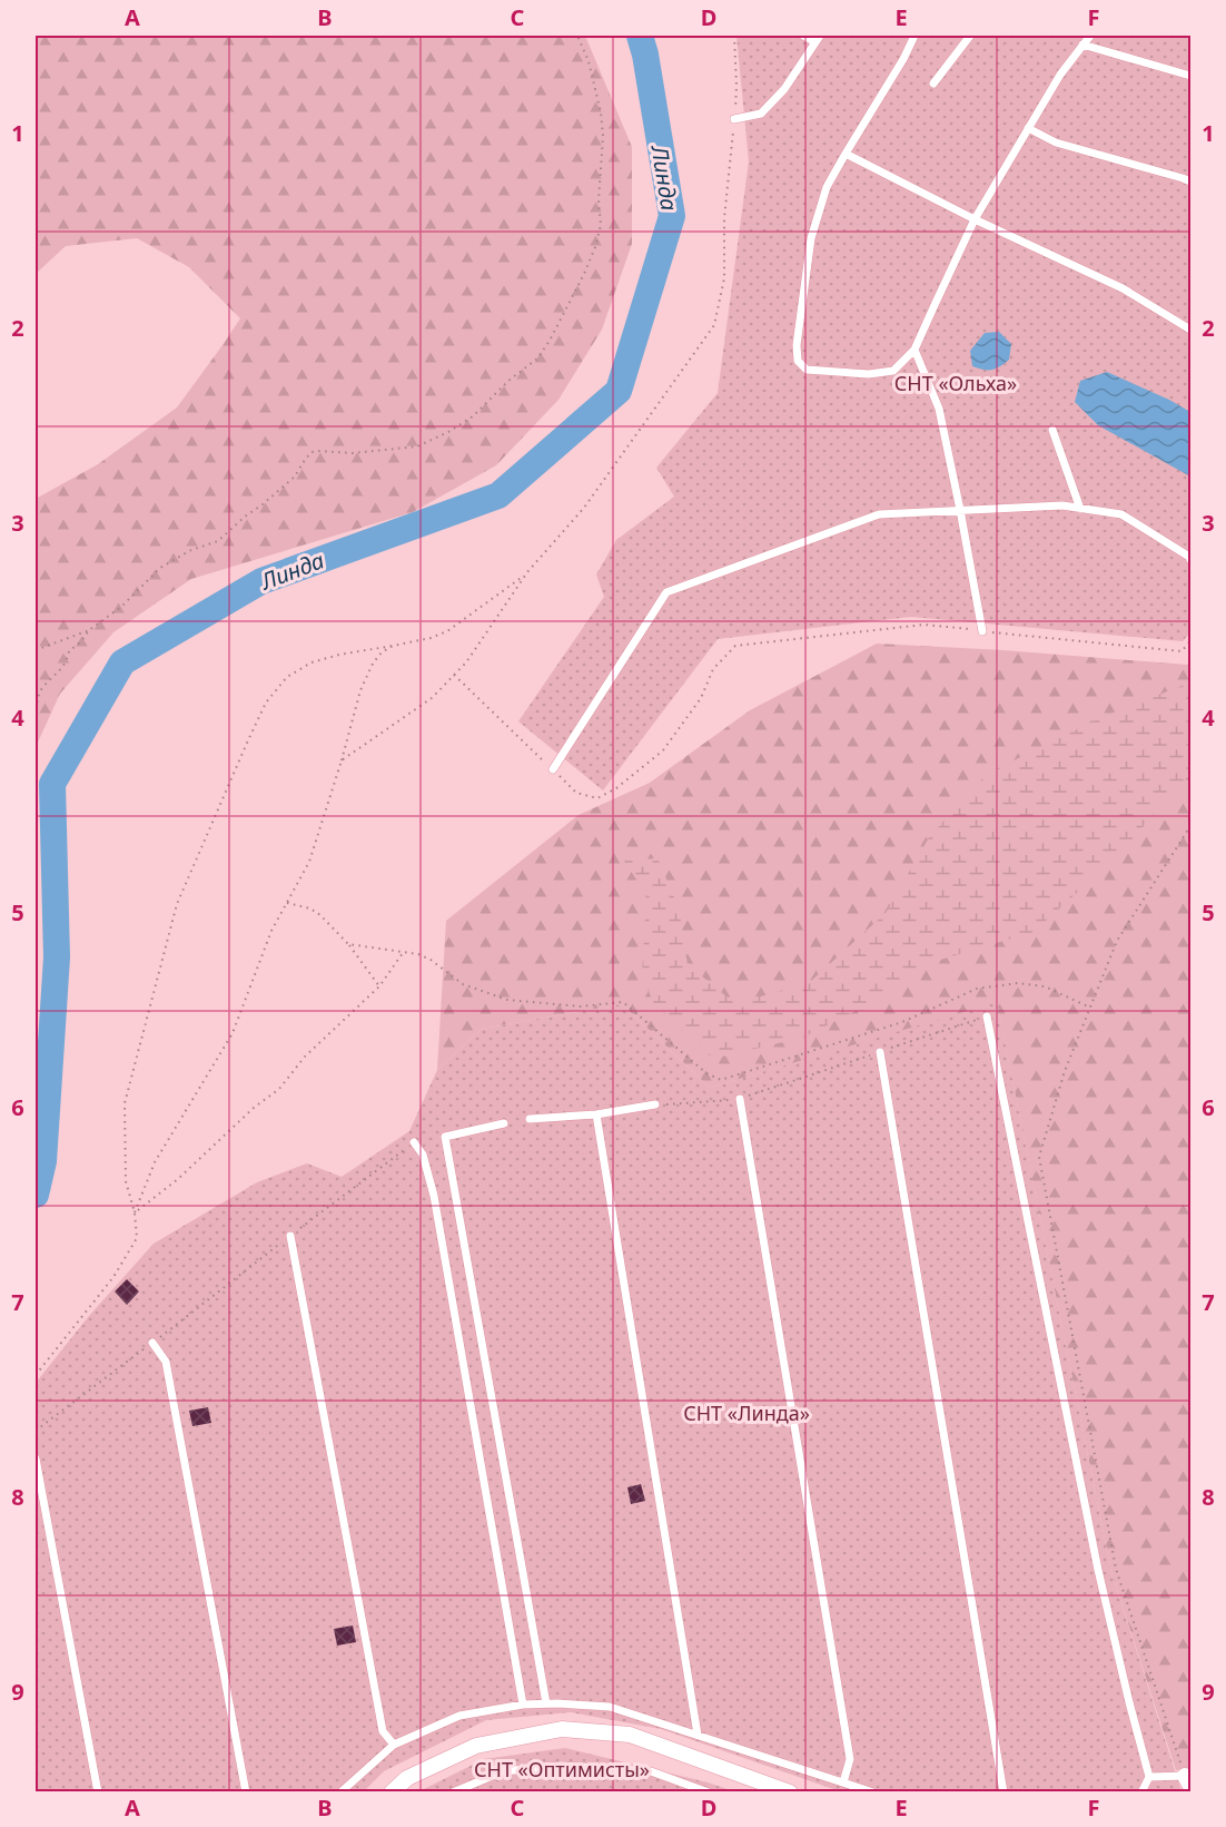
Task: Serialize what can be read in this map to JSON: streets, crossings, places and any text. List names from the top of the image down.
{
  "water": ["Линда"],
  "parks": ["СНТ «Ольха»", "СНТ «Линда»", "СНТ «Оптимисты»"],
  "grid": {
    "columns": [
      "A",
      "B",
      "C",
      "D",
      "E",
      "F"
    ],
    "rows": [
      "1",
      "2",
      "3",
      "4",
      "5",
      "6",
      "7",
      "8",
      "9"
    ]
  }
}
